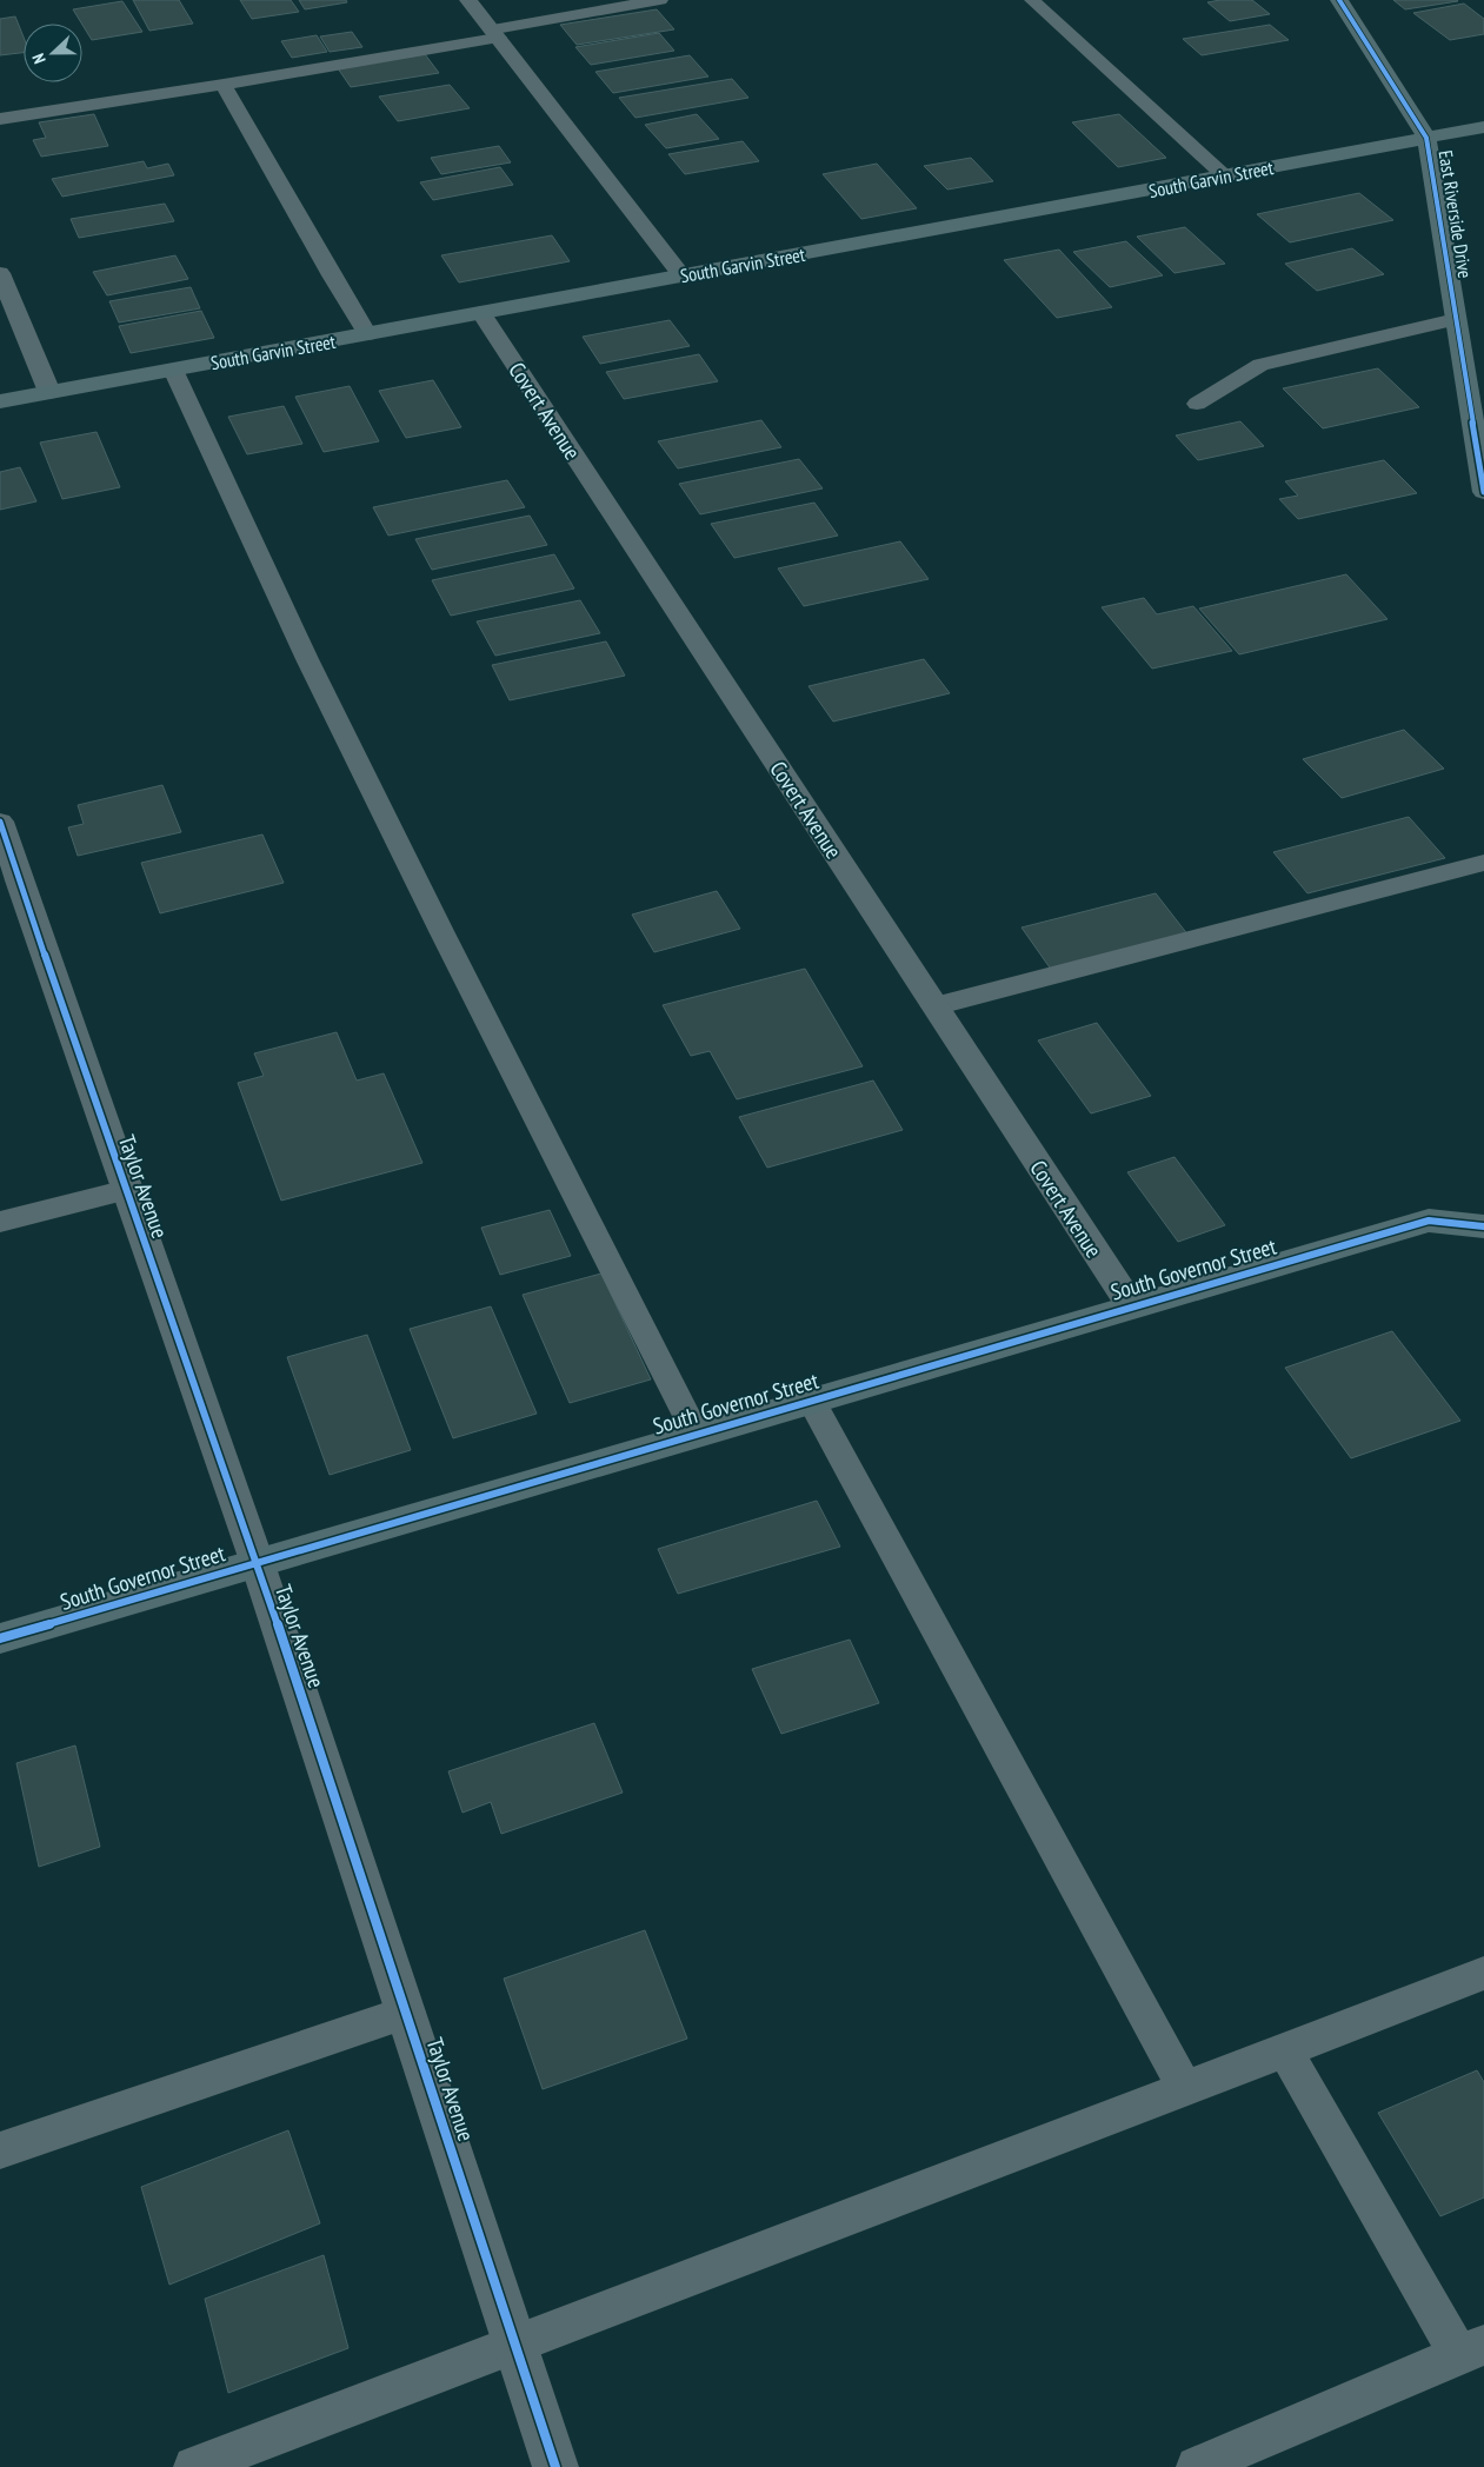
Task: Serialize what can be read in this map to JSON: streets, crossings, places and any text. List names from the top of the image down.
{
  "streets": {
    "street": [
      "South Garvin Street",
      "East Riverside Drive",
      "Covert Avenue",
      "Taylor Avenue",
      "South Governor Street"
    ]
  },
  "crossings": [
    ["South Garvin Street", "East Riverside Drive"],
    ["South Garvin Street", "Covert Avenue"],
    ["Covert Avenue", "South Governor Street"],
    ["Taylor Avenue", "South Governor Street"]
  ],
  "north": "left"
}
